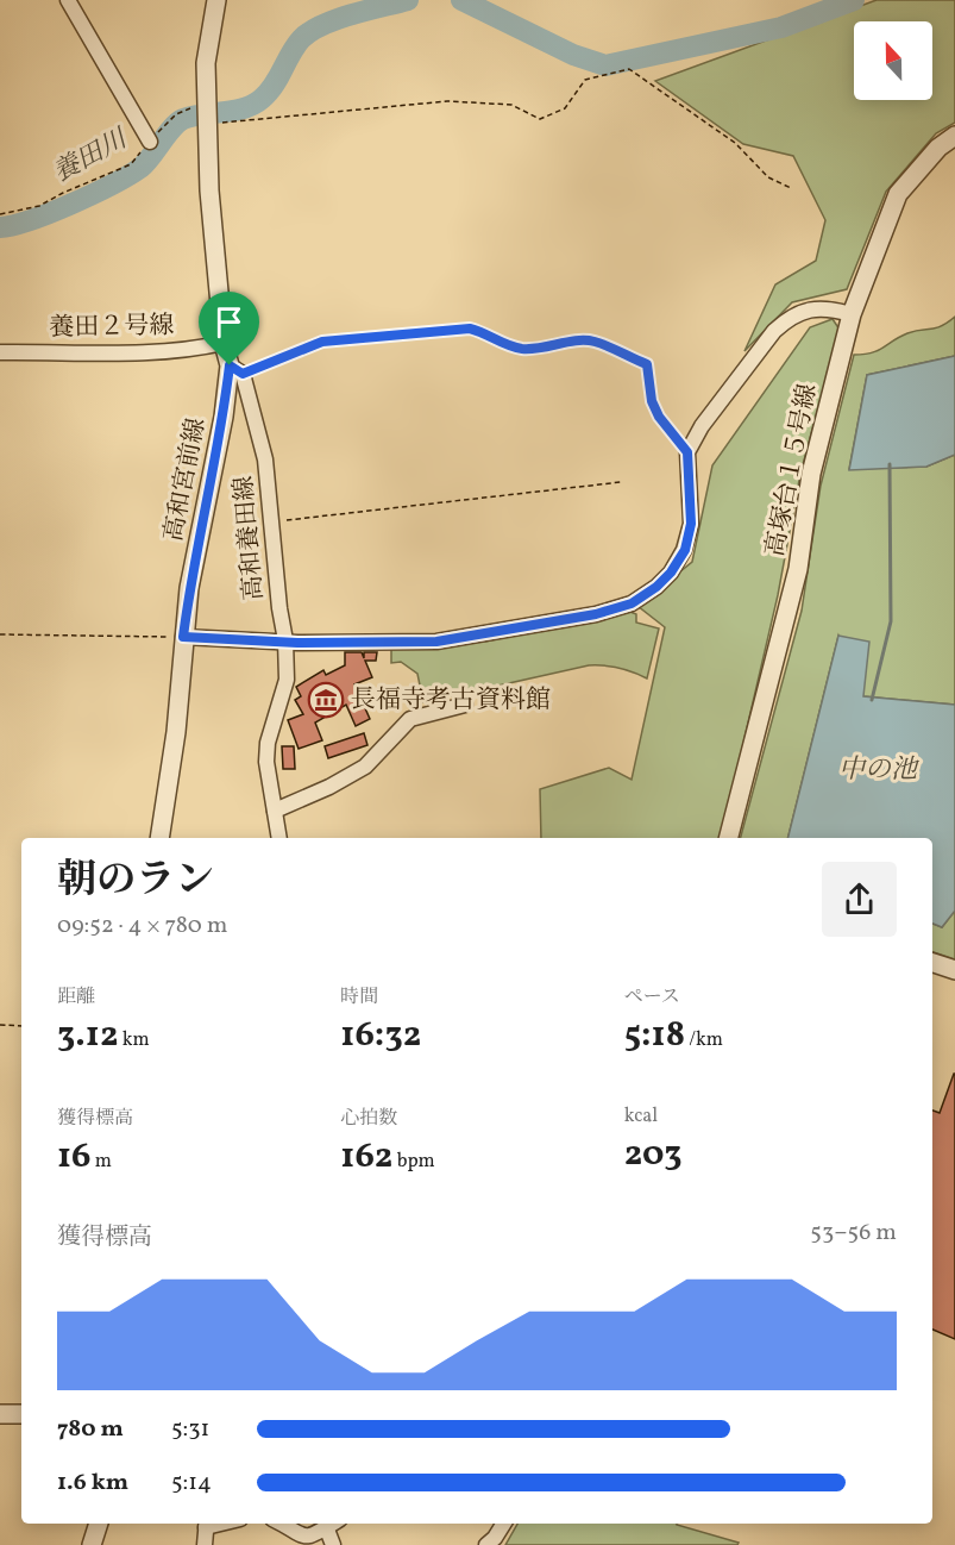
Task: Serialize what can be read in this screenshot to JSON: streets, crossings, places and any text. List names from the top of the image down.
{
  "streets": {
    "street": [
      "養田２号線",
      "高塚台１５号線",
      "高和宮前線",
      "高和養田線"
    ]
  },
  "crossings": [
    ["養田２号線", "高和宮前線"],
    ["高和宮前線", "高和養田線"]
  ],
  "water": ["養田川", "中の池"],
  "places": {
    "museum": ["長福寺考古資料館"]
  },
  "north": "top",
  "page": {
    "heading": ["朝のラン", "09:52 · 4 × 780 m"],
    "stats": [
      ["距離", "3.12 km"],
      ["時間", "16:32"],
      ["ペース", "5:18 /km"],
      ["獲得標高", "16 m"],
      ["心拍数", "162 bpm"],
      ["kcal", "203"]
    ],
    "chart": ["獲得標高", "53–56 m"],
    "list": [
      {
        "name": "780 m",
        "note": "5:31"
      },
      {
        "name": "1.6 km",
        "note": "5:14"
      }
    ]
  }
}
